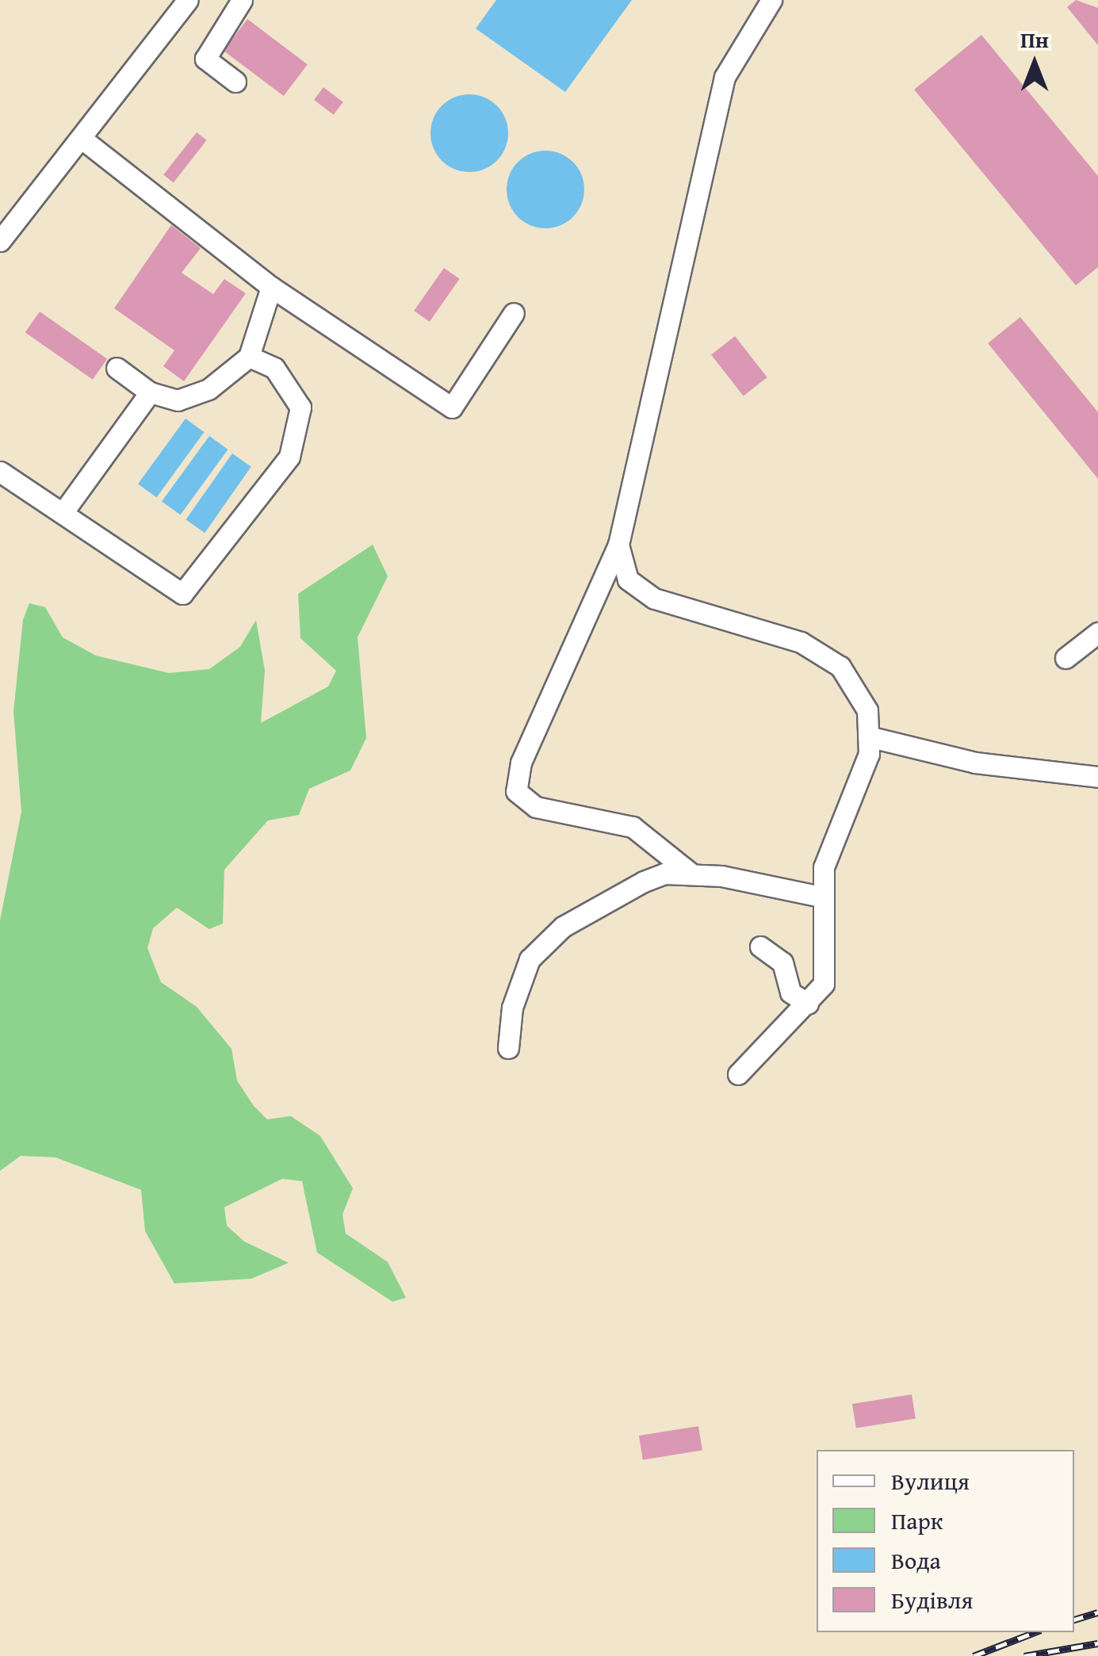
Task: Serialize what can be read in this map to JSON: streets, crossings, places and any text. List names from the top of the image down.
{
  "legend": [
    "Вулиця",
    "Парк",
    "Вода",
    "Будівля"
  ],
  "north": "top"
}
